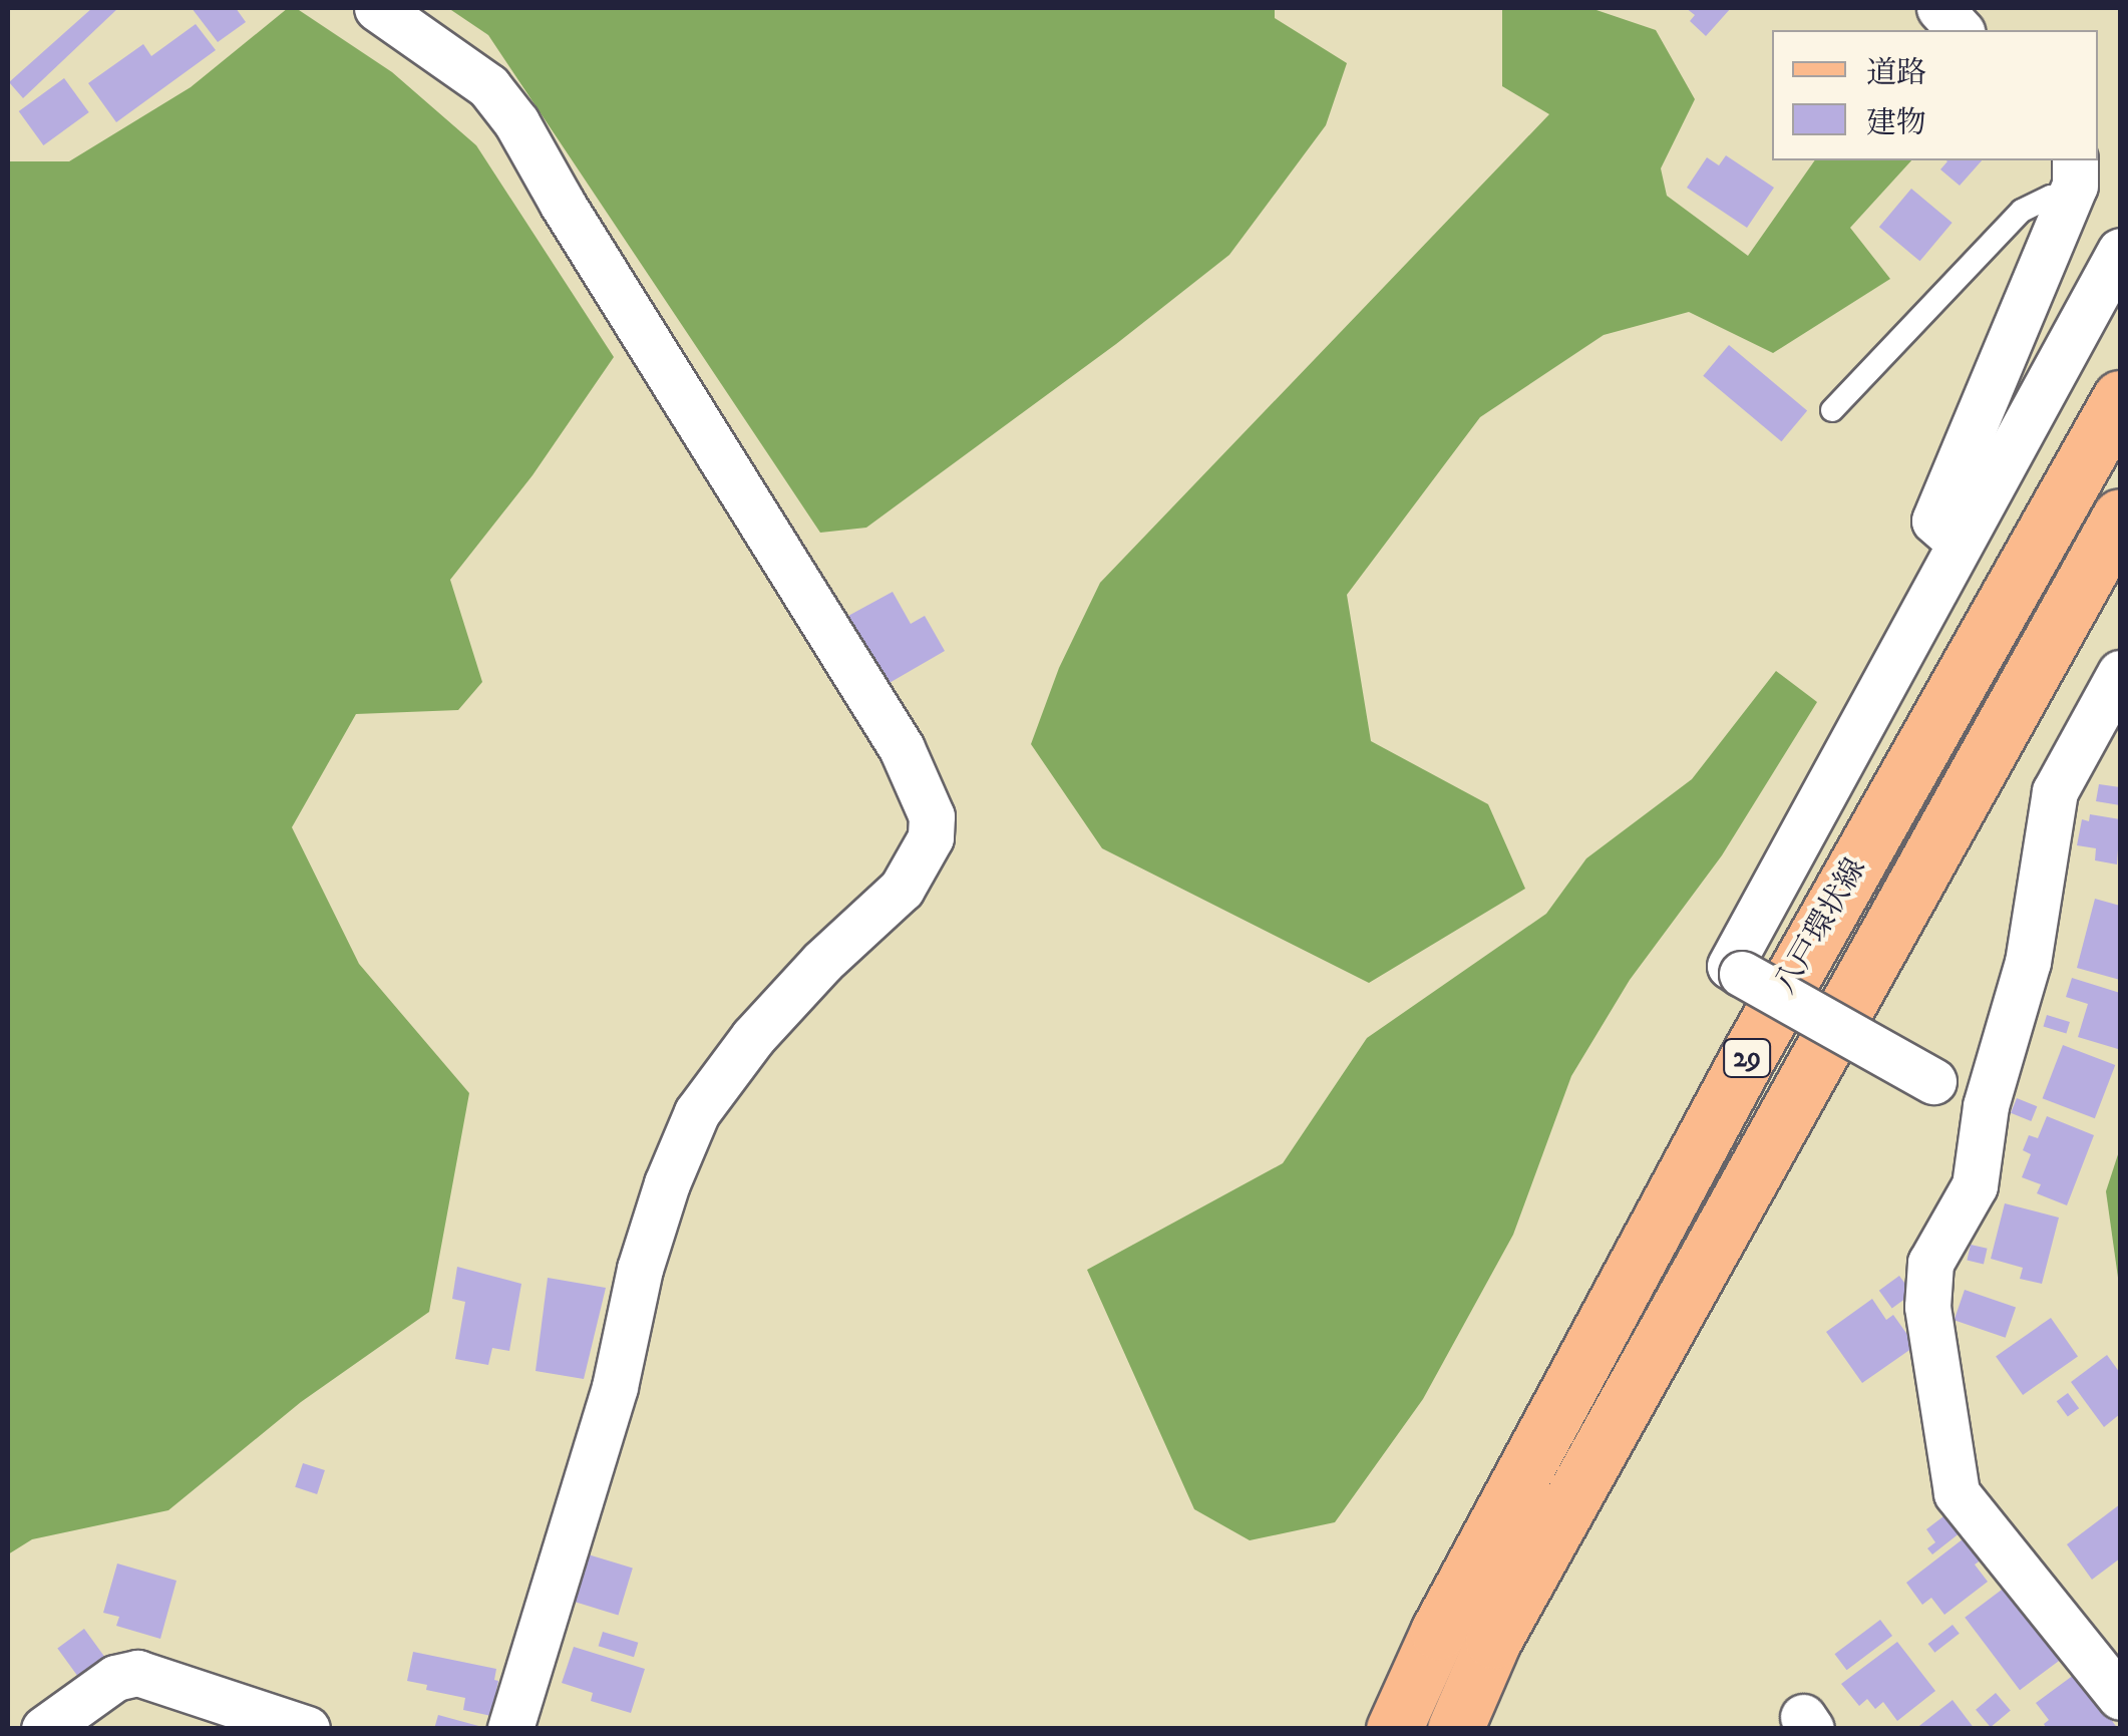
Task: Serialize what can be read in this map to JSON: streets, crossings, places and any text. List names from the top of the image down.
{
  "streets": {
    "main road": ["八戸環状線", "29"]
  },
  "legend": ["道路", "建物"]
}
